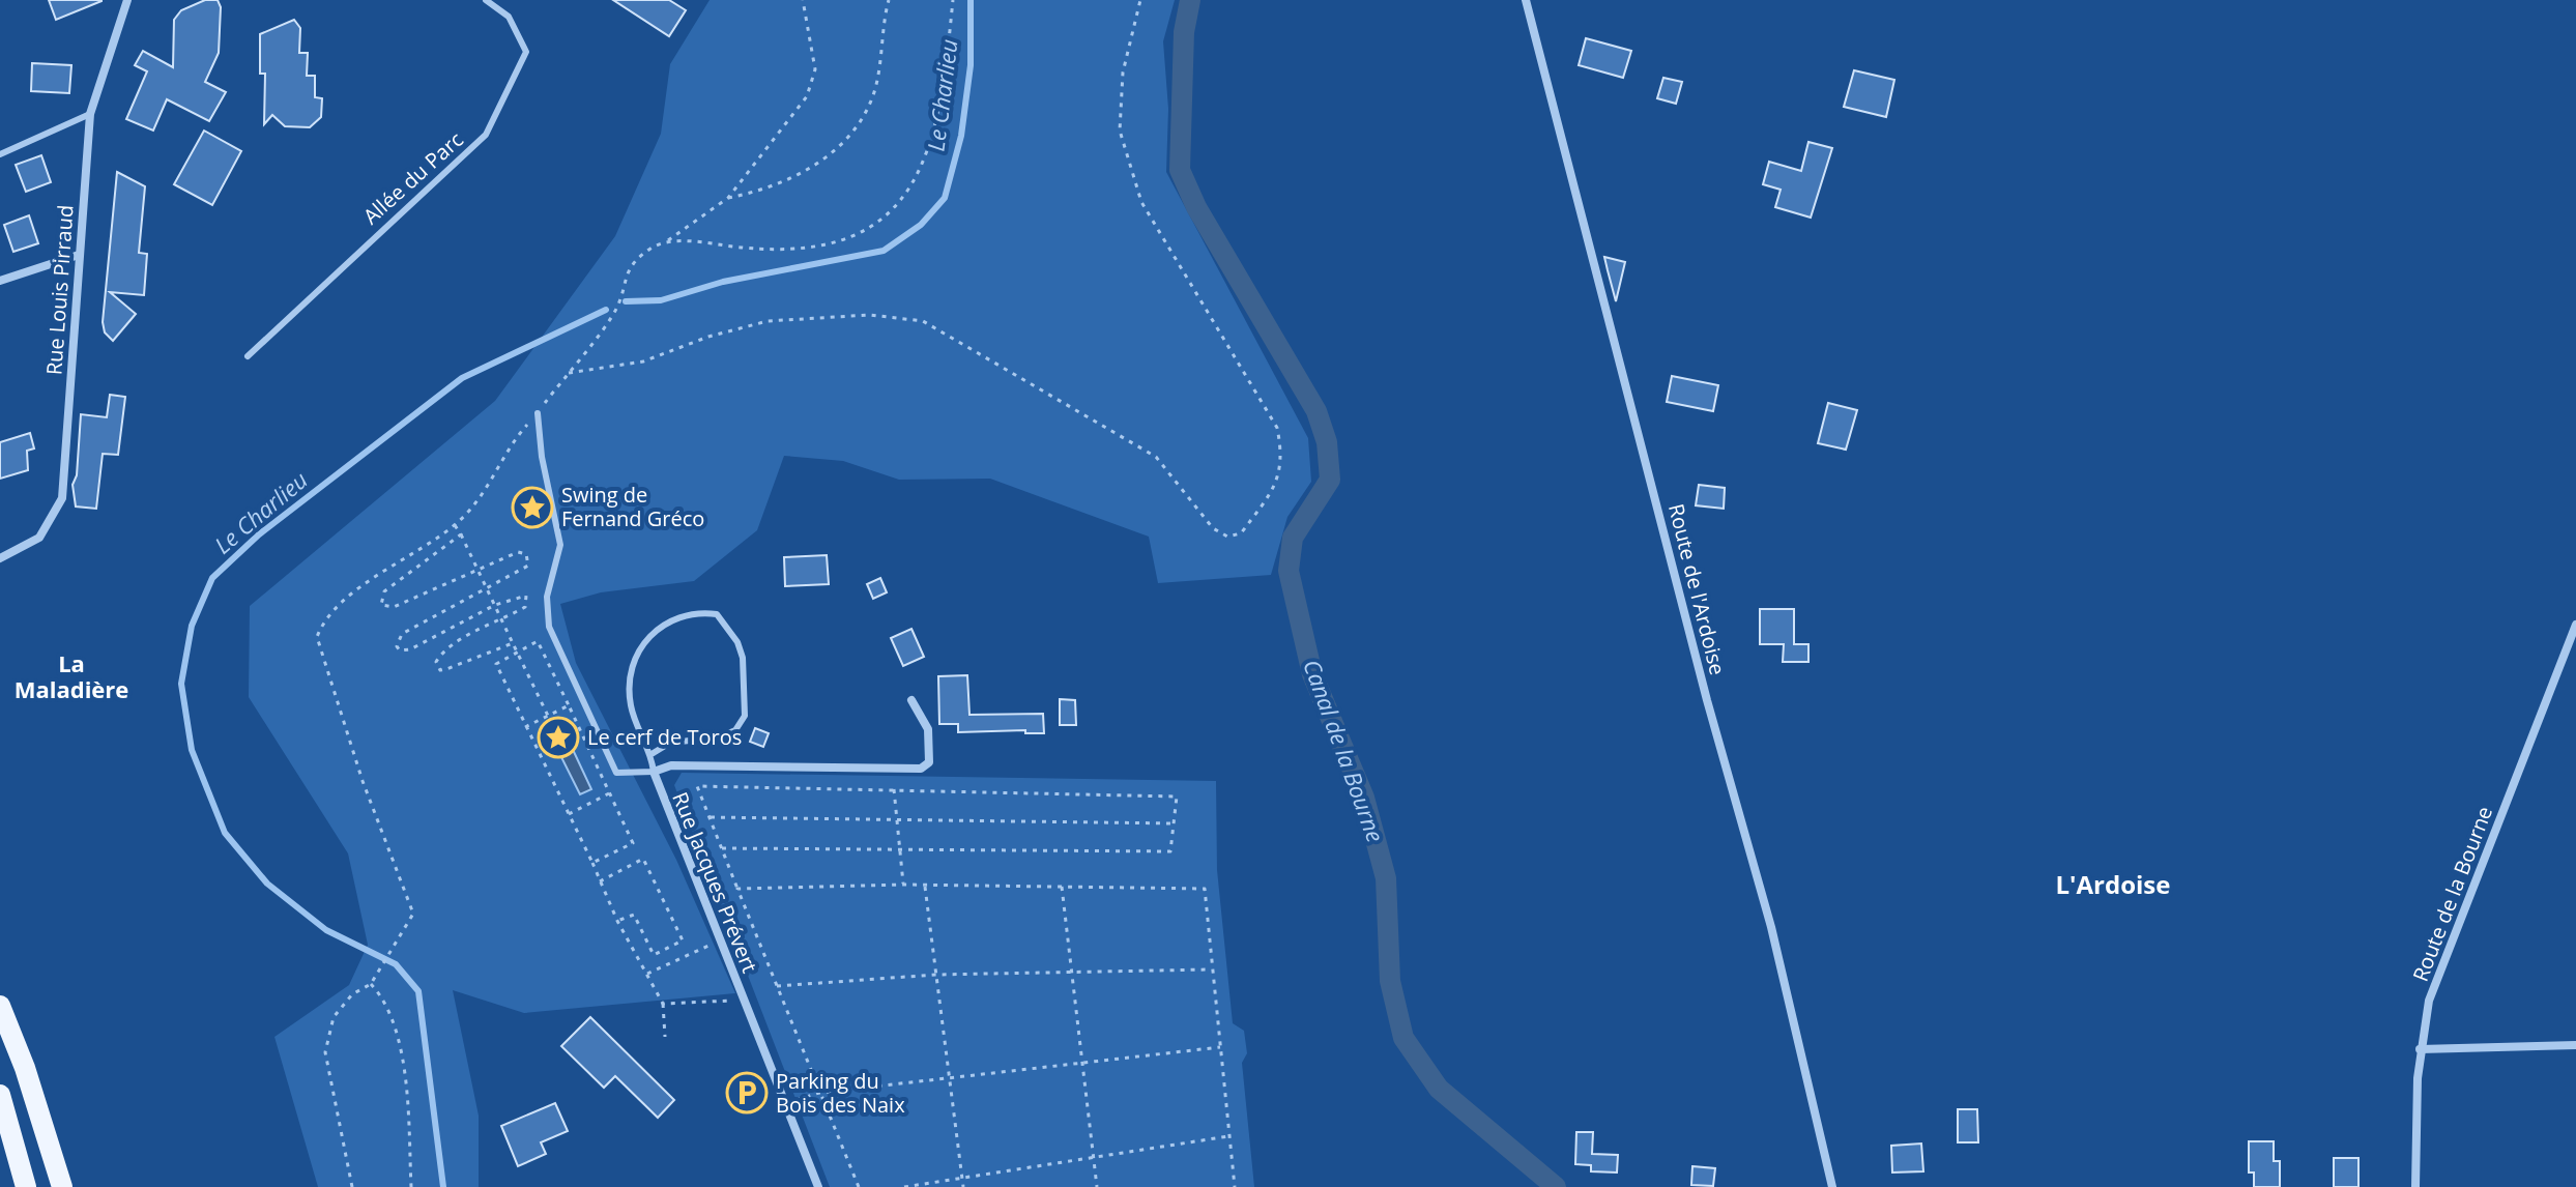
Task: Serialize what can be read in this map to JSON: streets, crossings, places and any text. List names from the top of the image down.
{
  "streets": {
    "street": [
      "Rue Louis Pirraud",
      "Route de l'Ardoise",
      "Rue Jacques Prévert",
      "Route de la Bourne"
    ],
    "lane": ["Allée du Parc"]
  },
  "districts": ["La Maladière", "L'Ardoise"],
  "water": ["Le Charlieu", "Canal de la Bourne"],
  "places": {
    "place": ["Swing de Fernand Gréco", "Le cerf de Toros"],
    "parking": ["Parking du Bois des Naix"]
  }
}
